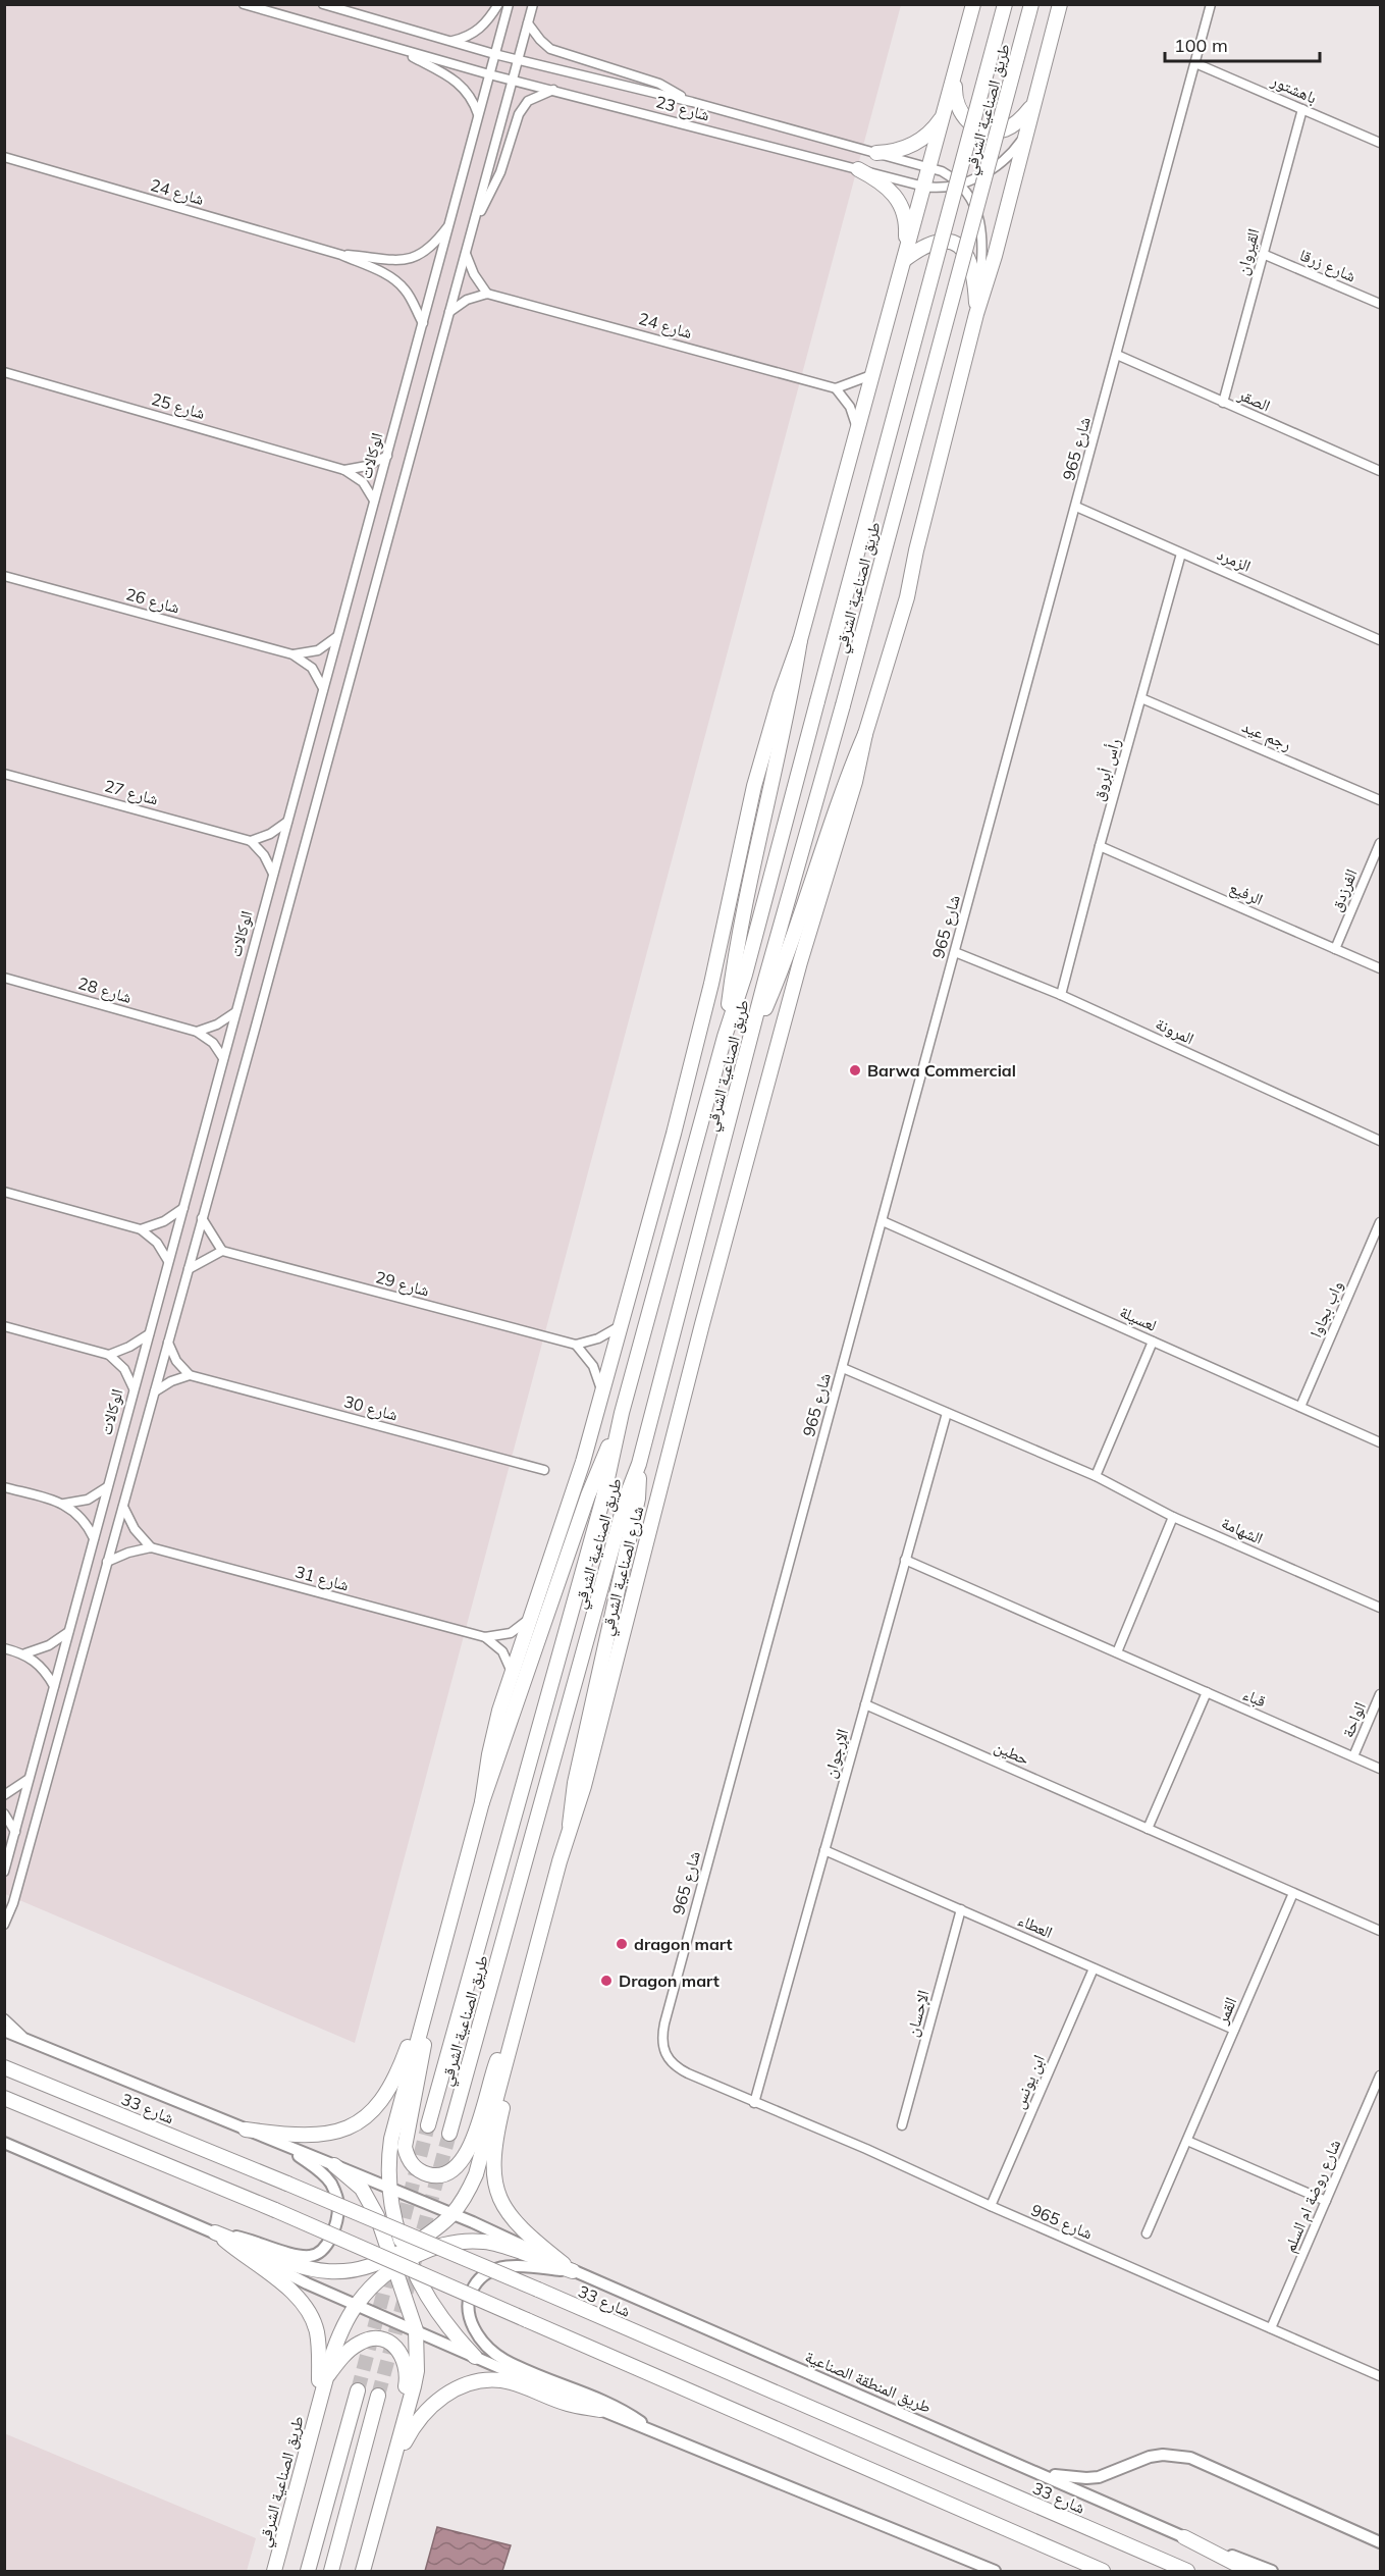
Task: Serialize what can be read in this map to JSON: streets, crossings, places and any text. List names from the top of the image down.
{
  "streets": {
    "main road": ["طريق الصناعية الشرقي", "شارع الصناعية الشرقي", "شارع 33"],
    "street": [
      "باهشتور",
      "شارع 23",
      "شارع 24",
      "القيروان",
      "شارع زرقا",
      "الصقر",
      "شارع 25",
      "شارع 965",
      "الوكالات",
      "الزمرد",
      "شارع 26",
      "رجم عيد",
      "رأس أبروق",
      "شارع 27",
      "الفرزدق",
      "الرفيع",
      "شارع 28",
      "المرونة",
      "شارع 29",
      "واب بجاوا",
      "لعسيلة",
      "شارع 30",
      "الشهامة",
      "شارع 31",
      "قباء",
      "الواحة",
      "حطين",
      "الإرجوان",
      "العطاء",
      "القمر",
      "الإحسان",
      "ابن يونس",
      "شارع روضة ام السلم",
      "طريق المنطقة الصناعية"
    ]
  },
  "crossings": [
    ["باهشتور", "القيروان"],
    ["باهشتور", "شارع 965"],
    ["شارع 23", "طريق الصناعية الشرقي"],
    ["شارع 23", "الوكالات"],
    ["طريق الصناعية الشرقي", "شارع 31"],
    ["شارع 24", "الوكالات"],
    ["القيروان", "شارع زرقا"],
    ["القيروان", "الصقر"],
    ["الصقر", "شارع 965"],
    ["شارع 25", "الوكالات"],
    ["شارع 965", "الزمرد"],
    ["شارع 965", "المرونة"],
    ["شارع 965", "لعسيلة"],
    ["شارع 965", "الشهامة"],
    ["شارع 965", "الإرجوان"],
    ["شارع 965", "ابن يونس"],
    ["شارع 965", "شارع روضة ام السلم"],
    ["الوكالات", "شارع 26"],
    ["الوكالات", "شارع 28"],
    ["الزمرد", "رأس أبروق"],
    ["رجم عيد", "رأس أبروق"],
    ["رأس أبروق", "الرفيع"],
    ["رأس أبروق", "المرونة"],
    ["الفرزدق", "الرفيع"],
    ["واب بجاوا", "لعسيلة"],
    ["الشهامة", "الإرجوان"],
    ["قباء", "الواحة"],
    ["قباء", "الإرجوان"],
    ["حطين", "الإرجوان"],
    ["حطين", "القمر"],
    ["الإرجوان", "العطاء"],
    ["العطاء", "القمر"],
    ["العطاء", "الإحسان"],
    ["العطاء", "ابن يونس"],
    ["شارع 33", "طريق المنطقة الصناعية"]
  ],
  "places": ["Barwa Commercial", "dragon mart", "Dragon mart"],
  "scale_bar": "100 m"
}
